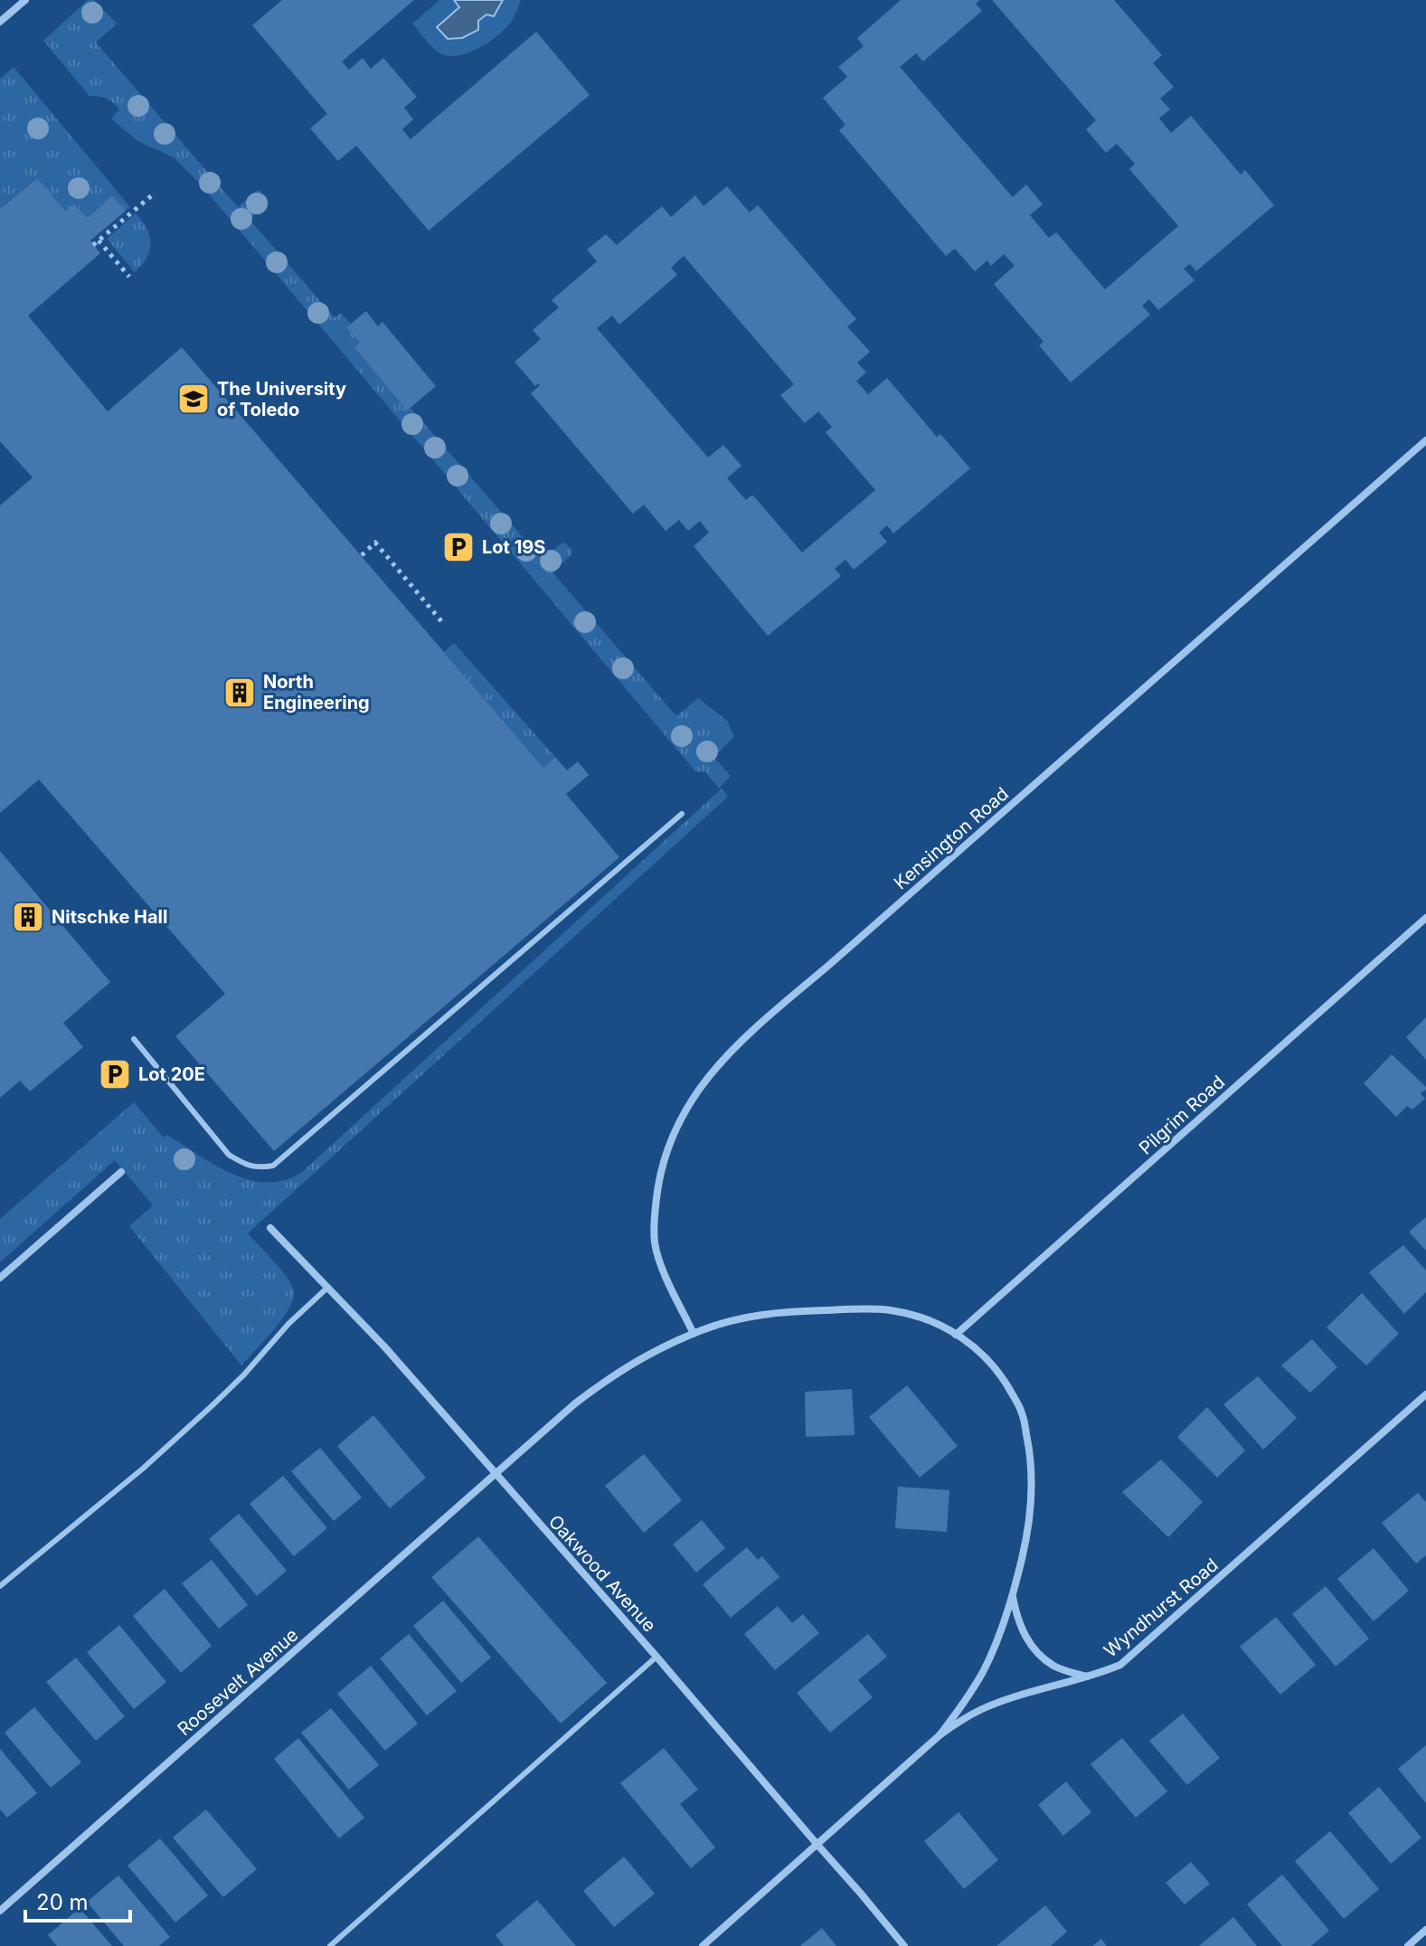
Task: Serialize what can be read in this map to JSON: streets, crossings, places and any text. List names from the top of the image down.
{
  "streets": {
    "street": [
      "Kensington Road",
      "Pilgrim Road",
      "Oakwood Avenue",
      "Wyndhurst Road",
      "Roosevelt Avenue"
    ]
  },
  "crossings": [
    ["Kensington Road", "Roosevelt Avenue"],
    ["Pilgrim Road", "Roosevelt Avenue"],
    ["Oakwood Avenue", "Wyndhurst Road"],
    ["Oakwood Avenue", "Roosevelt Avenue"],
    ["Wyndhurst Road", "Roosevelt Avenue"]
  ],
  "places": {
    "school or university": ["The University of Toledo"],
    "parking": ["Lot 19S", "Lot 20E"],
    "building": ["North Engineering", "Nitschke Hall"]
  },
  "scale_bar": "20 m"
}
